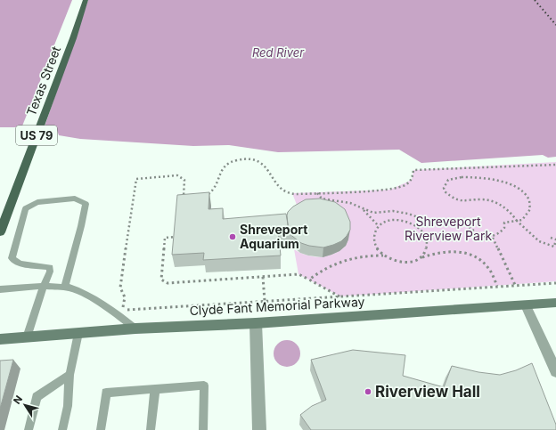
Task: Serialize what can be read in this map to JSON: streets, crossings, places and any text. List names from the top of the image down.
{
  "streets": {
    "main road": ["Texas Street", "US 79", "Clyde Fant Memorial Parkway"]
  },
  "water": ["Red River"],
  "parks": ["Shreveport Riverview Park"],
  "places": ["Shreveport Aquarium", "Riverview Hall"],
  "north": "top left"
}
